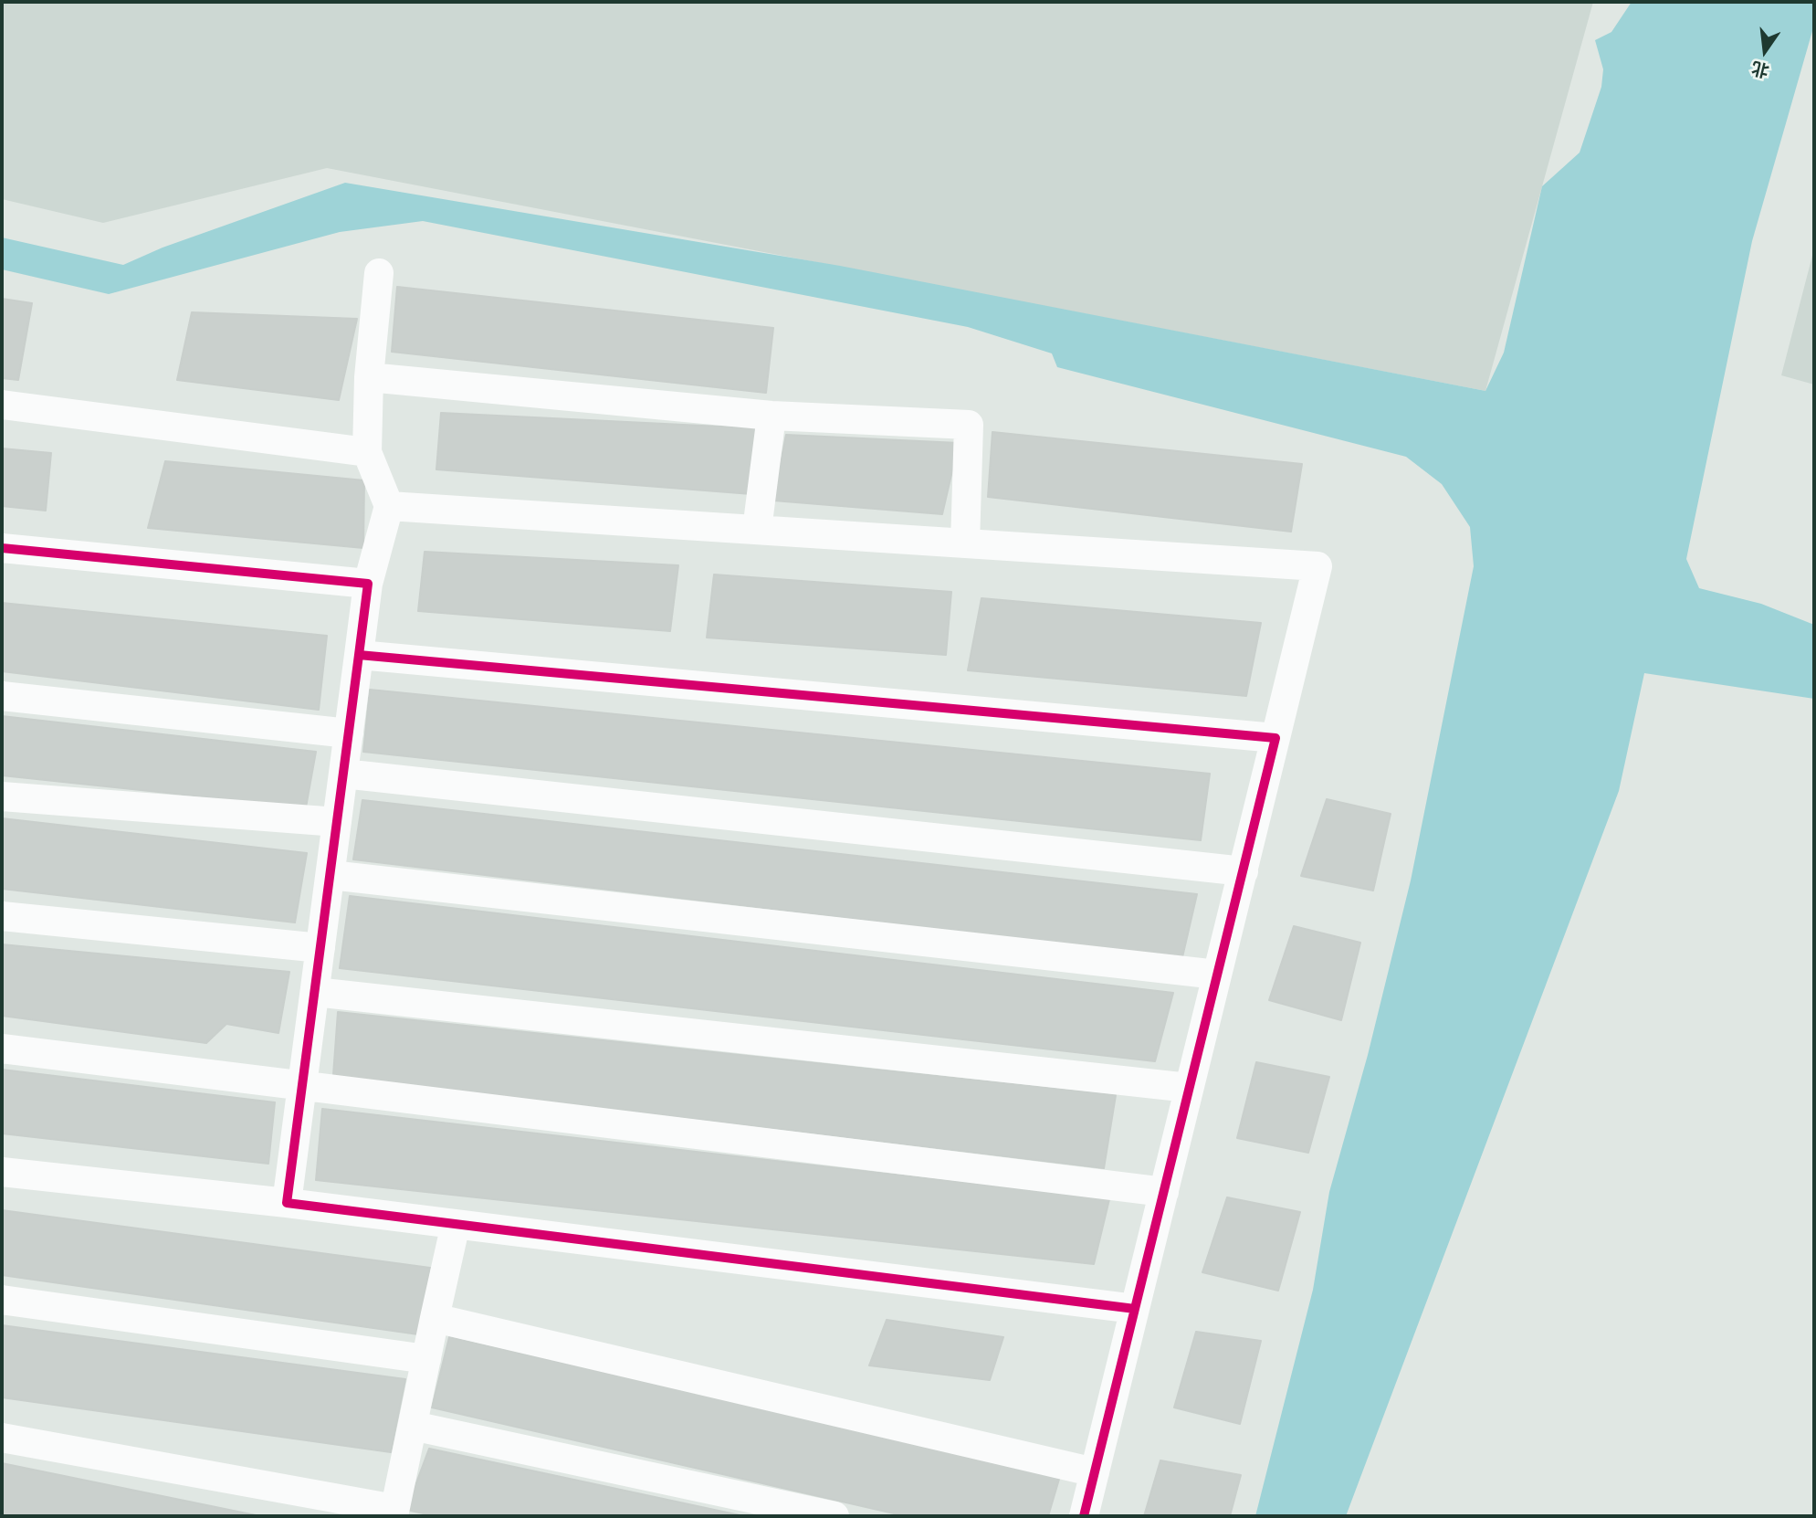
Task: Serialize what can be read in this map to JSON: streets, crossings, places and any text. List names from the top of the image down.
{
  "north": "bottom"
}
